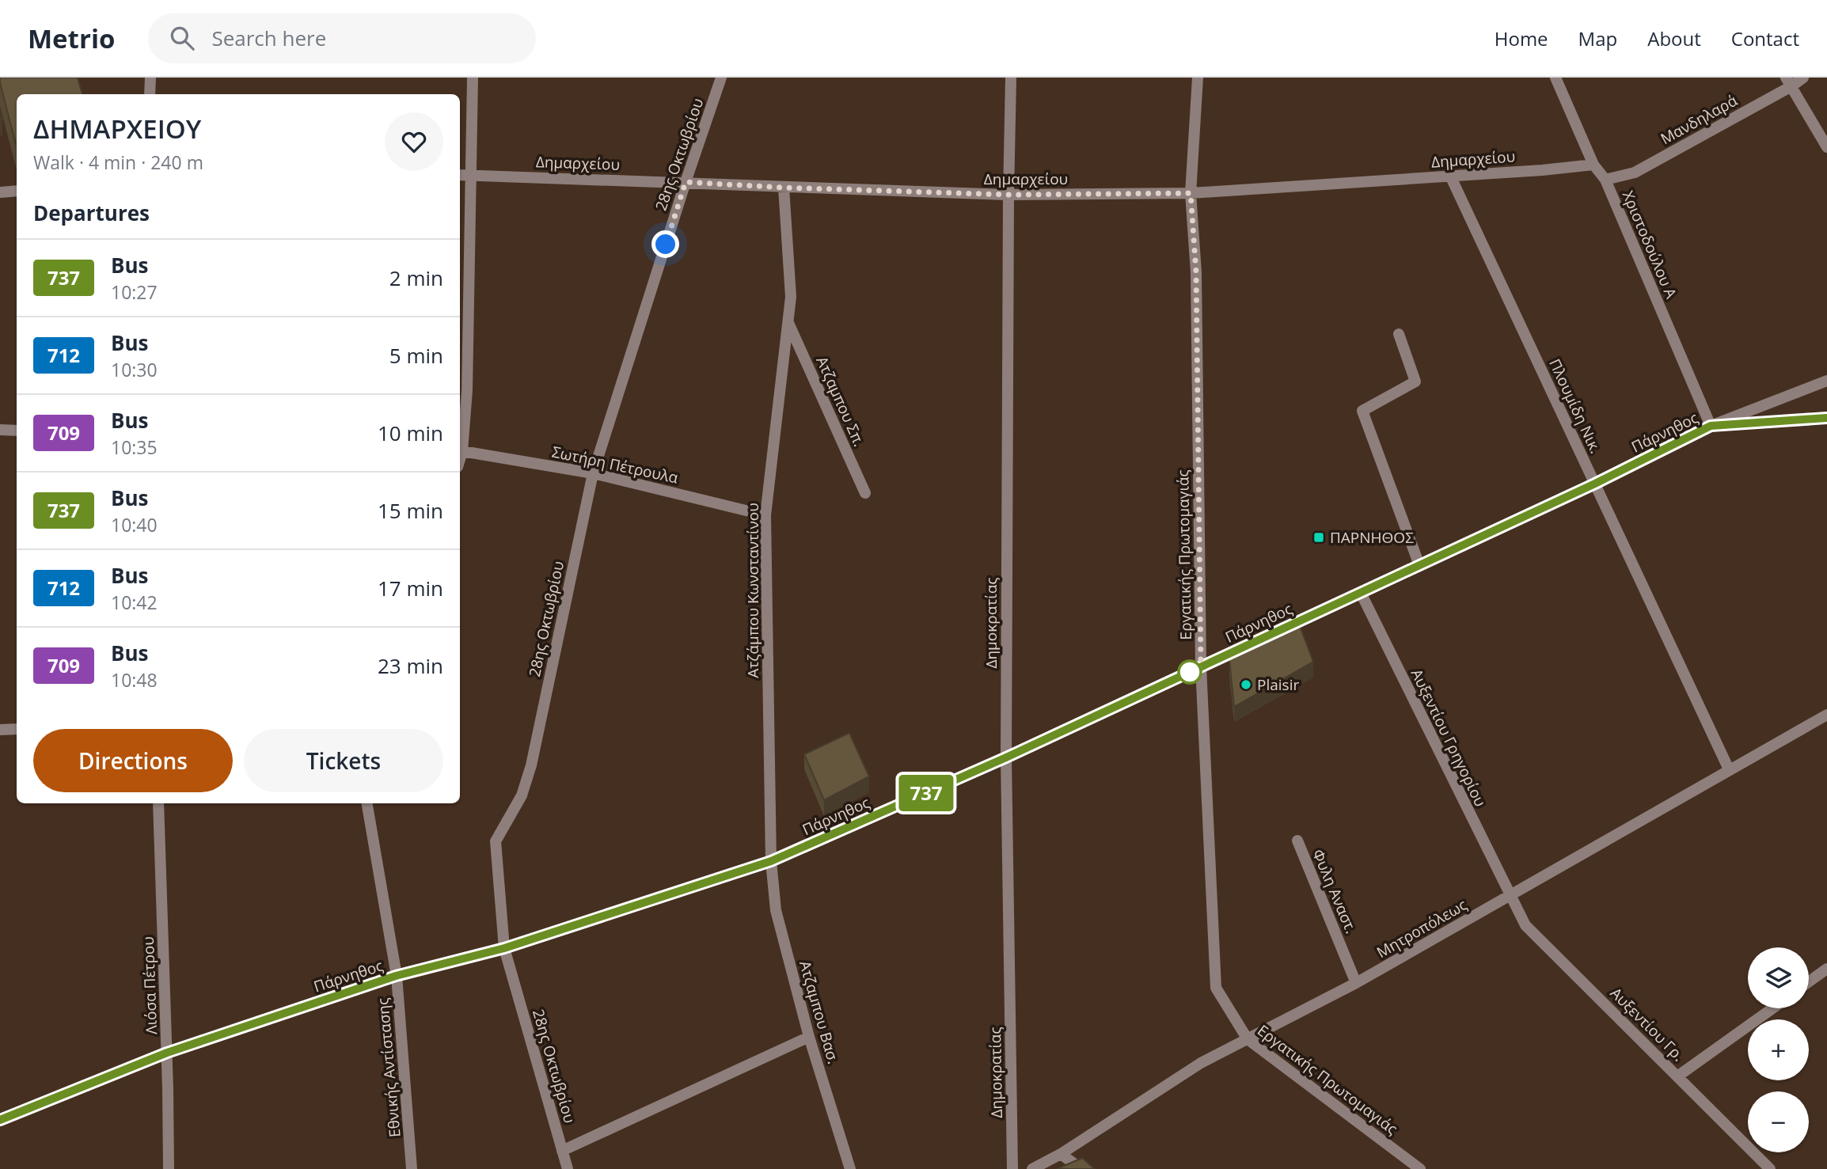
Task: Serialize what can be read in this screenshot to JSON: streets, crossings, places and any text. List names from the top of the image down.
{
  "streets": {
    "street": [
      "Μανδηλαρά",
      "28ης Οκτωβρίου",
      "Δημαρχείου",
      "Χριστοδούλου Α",
      "Ατζαμπου Σπ.",
      "Πλουμίδη Νικ.",
      "Πάρνηθος",
      "Σωτήρη Πέτρουλα",
      "Εργατικής Πρωτομαγιάς",
      "Ατζάμπου Κωνσταντίνου",
      "Δημοκρατίας",
      "Αυξεντίου Γρηγορίου",
      "Φυλη Αναστ.",
      "Μητροπόλεως",
      "Λιόσα Πέτρου",
      "Ατζαμπου Βασ.",
      "Αυξεντίου Γρ.",
      "Εθνικής Αντίστασης"
    ]
  },
  "crossings": [
    ["Μανδηλαρά", "Χριστοδούλου Α"],
    ["28ης Οκτωβρίου", "Δημαρχείου"],
    ["28ης Οκτωβρίου", "Πάρνηθος"],
    ["28ης Οκτωβρίου", "Σωτήρη Πέτρουλα"],
    ["Δημαρχείου", "Χριστοδούλου Α"],
    ["Δημαρχείου", "Πλουμίδη Νικ."],
    ["Δημαρχείου", "Εργατικής Πρωτομαγιάς"],
    ["Δημαρχείου", "Ατζάμπου Κωνσταντίνου"],
    ["Δημαρχείου", "Δημοκρατίας"],
    ["Χριστοδούλου Α", "Πάρνηθος"],
    ["Ατζαμπου Σπ.", "Ατζάμπου Κωνσταντίνου"],
    ["Πλουμίδη Νικ.", "Πάρνηθος"],
    ["Πλουμίδη Νικ.", "Μητροπόλεως"],
    ["Πάρνηθος", "Εργατικής Πρωτομαγιάς"],
    ["Πάρνηθος", "Ατζάμπου Κωνσταντίνου"],
    ["Πάρνηθος", "Δημοκρατίας"],
    ["Πάρνηθος", "Αυξεντίου Γρηγορίου"],
    ["Πάρνηθος", "Λιόσα Πέτρου"],
    ["Πάρνηθος", "Ατζαμπου Βασ."],
    ["Πάρνηθος", "Εθνικής Αντίστασης"],
    ["Σωτήρη Πέτρουλα", "Ατζάμπου Κωνσταντίνου"],
    ["Εργατικής Πρωτομαγιάς", "Μητροπόλεως"],
    ["Ατζάμπου Κωνσταντίνου", "Ατζαμπου Βασ."],
    ["Αυξεντίου Γρηγορίου", "Μητροπόλεως"],
    ["Αυξεντίου Γρηγορίου", "Αυξεντίου Γρ."],
    ["Φυλη Αναστ.", "Μητροπόλεως"],
    ["Μητροπόλεως", "Αυξεντίου Γρ."]
  ],
  "places": {
    "transit": ["ΠΑΡΝΗΘΟΣ"],
    "other": ["Plaisir"]
  },
  "lines": ["bus line 737"],
  "page": {
    "header": "Metrio",
    "search": "Search here",
    "nav": [
      "Home",
      "Map",
      "About",
      "Contact"
    ],
    "on_map": "737",
    "heading": [
      ["ΔΗΜΑΡΧΕΙΟΥ", "Walk · 4 min · 240 m"],
      "Departures"
    ],
    "list": [
      {
        "mark": "737",
        "name": "Bus",
        "note": "10:27",
        "value": "2 min"
      },
      {
        "mark": "712",
        "name": "Bus",
        "note": "10:30",
        "value": "5 min"
      },
      {
        "mark": "709",
        "name": "Bus",
        "note": "10:35",
        "value": "10 min"
      },
      {
        "mark": "737",
        "name": "Bus",
        "note": "10:40",
        "value": "15 min"
      },
      {
        "mark": "712",
        "name": "Bus",
        "note": "10:42",
        "value": "17 min"
      },
      {
        "mark": "709",
        "name": "Bus",
        "note": "10:48",
        "value": "23 min"
      }
    ],
    "buttons": ["Directions", "Tickets"],
    "map_buttons": ["+", "−"]
  }
}
